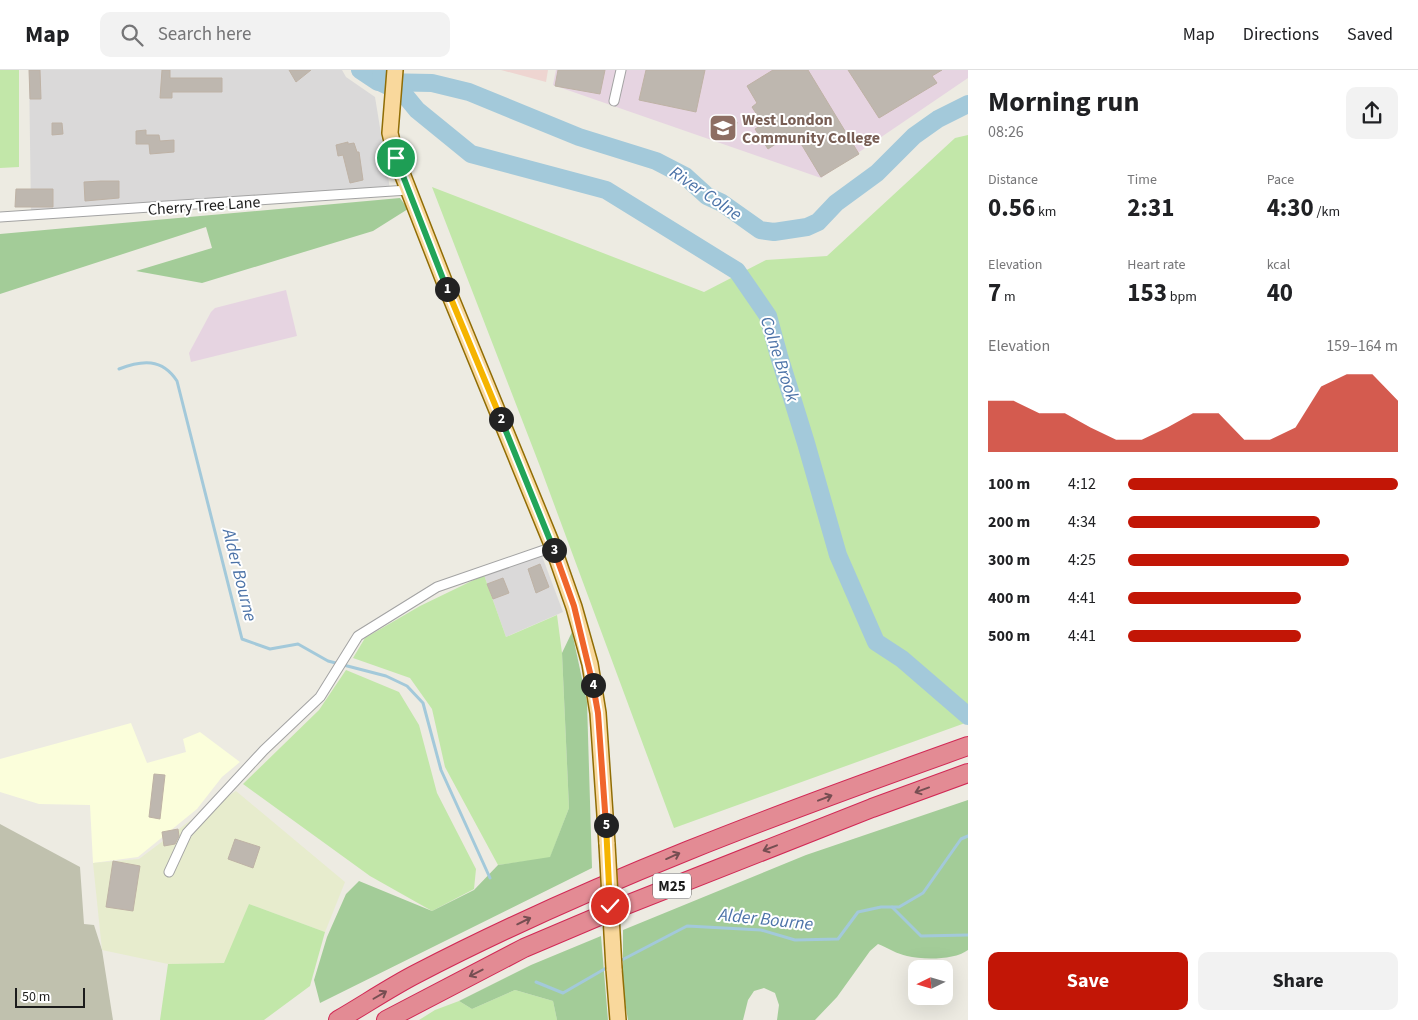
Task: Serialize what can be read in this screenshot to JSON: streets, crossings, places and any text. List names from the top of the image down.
{
  "streets": {
    "highway": ["M25"],
    "street": ["Cherry Tree Lane"]
  },
  "water": ["River Colne", "Colne Brook", "Alder Bourne"],
  "places": {
    "school or university": ["West London Community College"]
  },
  "scale_bar": "50 m",
  "north": "left",
  "page": {
    "header": "Map",
    "search": "Search here",
    "nav": ["Map", "Directions", "Saved"],
    "heading": ["Morning run", "08:26"],
    "stats": [
      ["Distance", "0.56 km"],
      ["Time", "2:31"],
      ["Pace", "4:30 /km"],
      ["Elevation", "7 m"],
      ["Heart rate", "153 bpm"],
      ["kcal", "40"]
    ],
    "pins": [
      "1",
      "2",
      "3",
      "4",
      "5"
    ],
    "chart": ["Elevation", "159–164 m"],
    "list": [
      {
        "name": "100 m",
        "note": "4:12"
      },
      {
        "name": "200 m",
        "note": "4:34"
      },
      {
        "name": "300 m",
        "note": "4:25"
      },
      {
        "name": "400 m",
        "note": "4:41"
      },
      {
        "name": "500 m",
        "note": "4:41"
      }
    ],
    "buttons": ["Save", "Share"],
    "scale": "50 m"
  }
}
